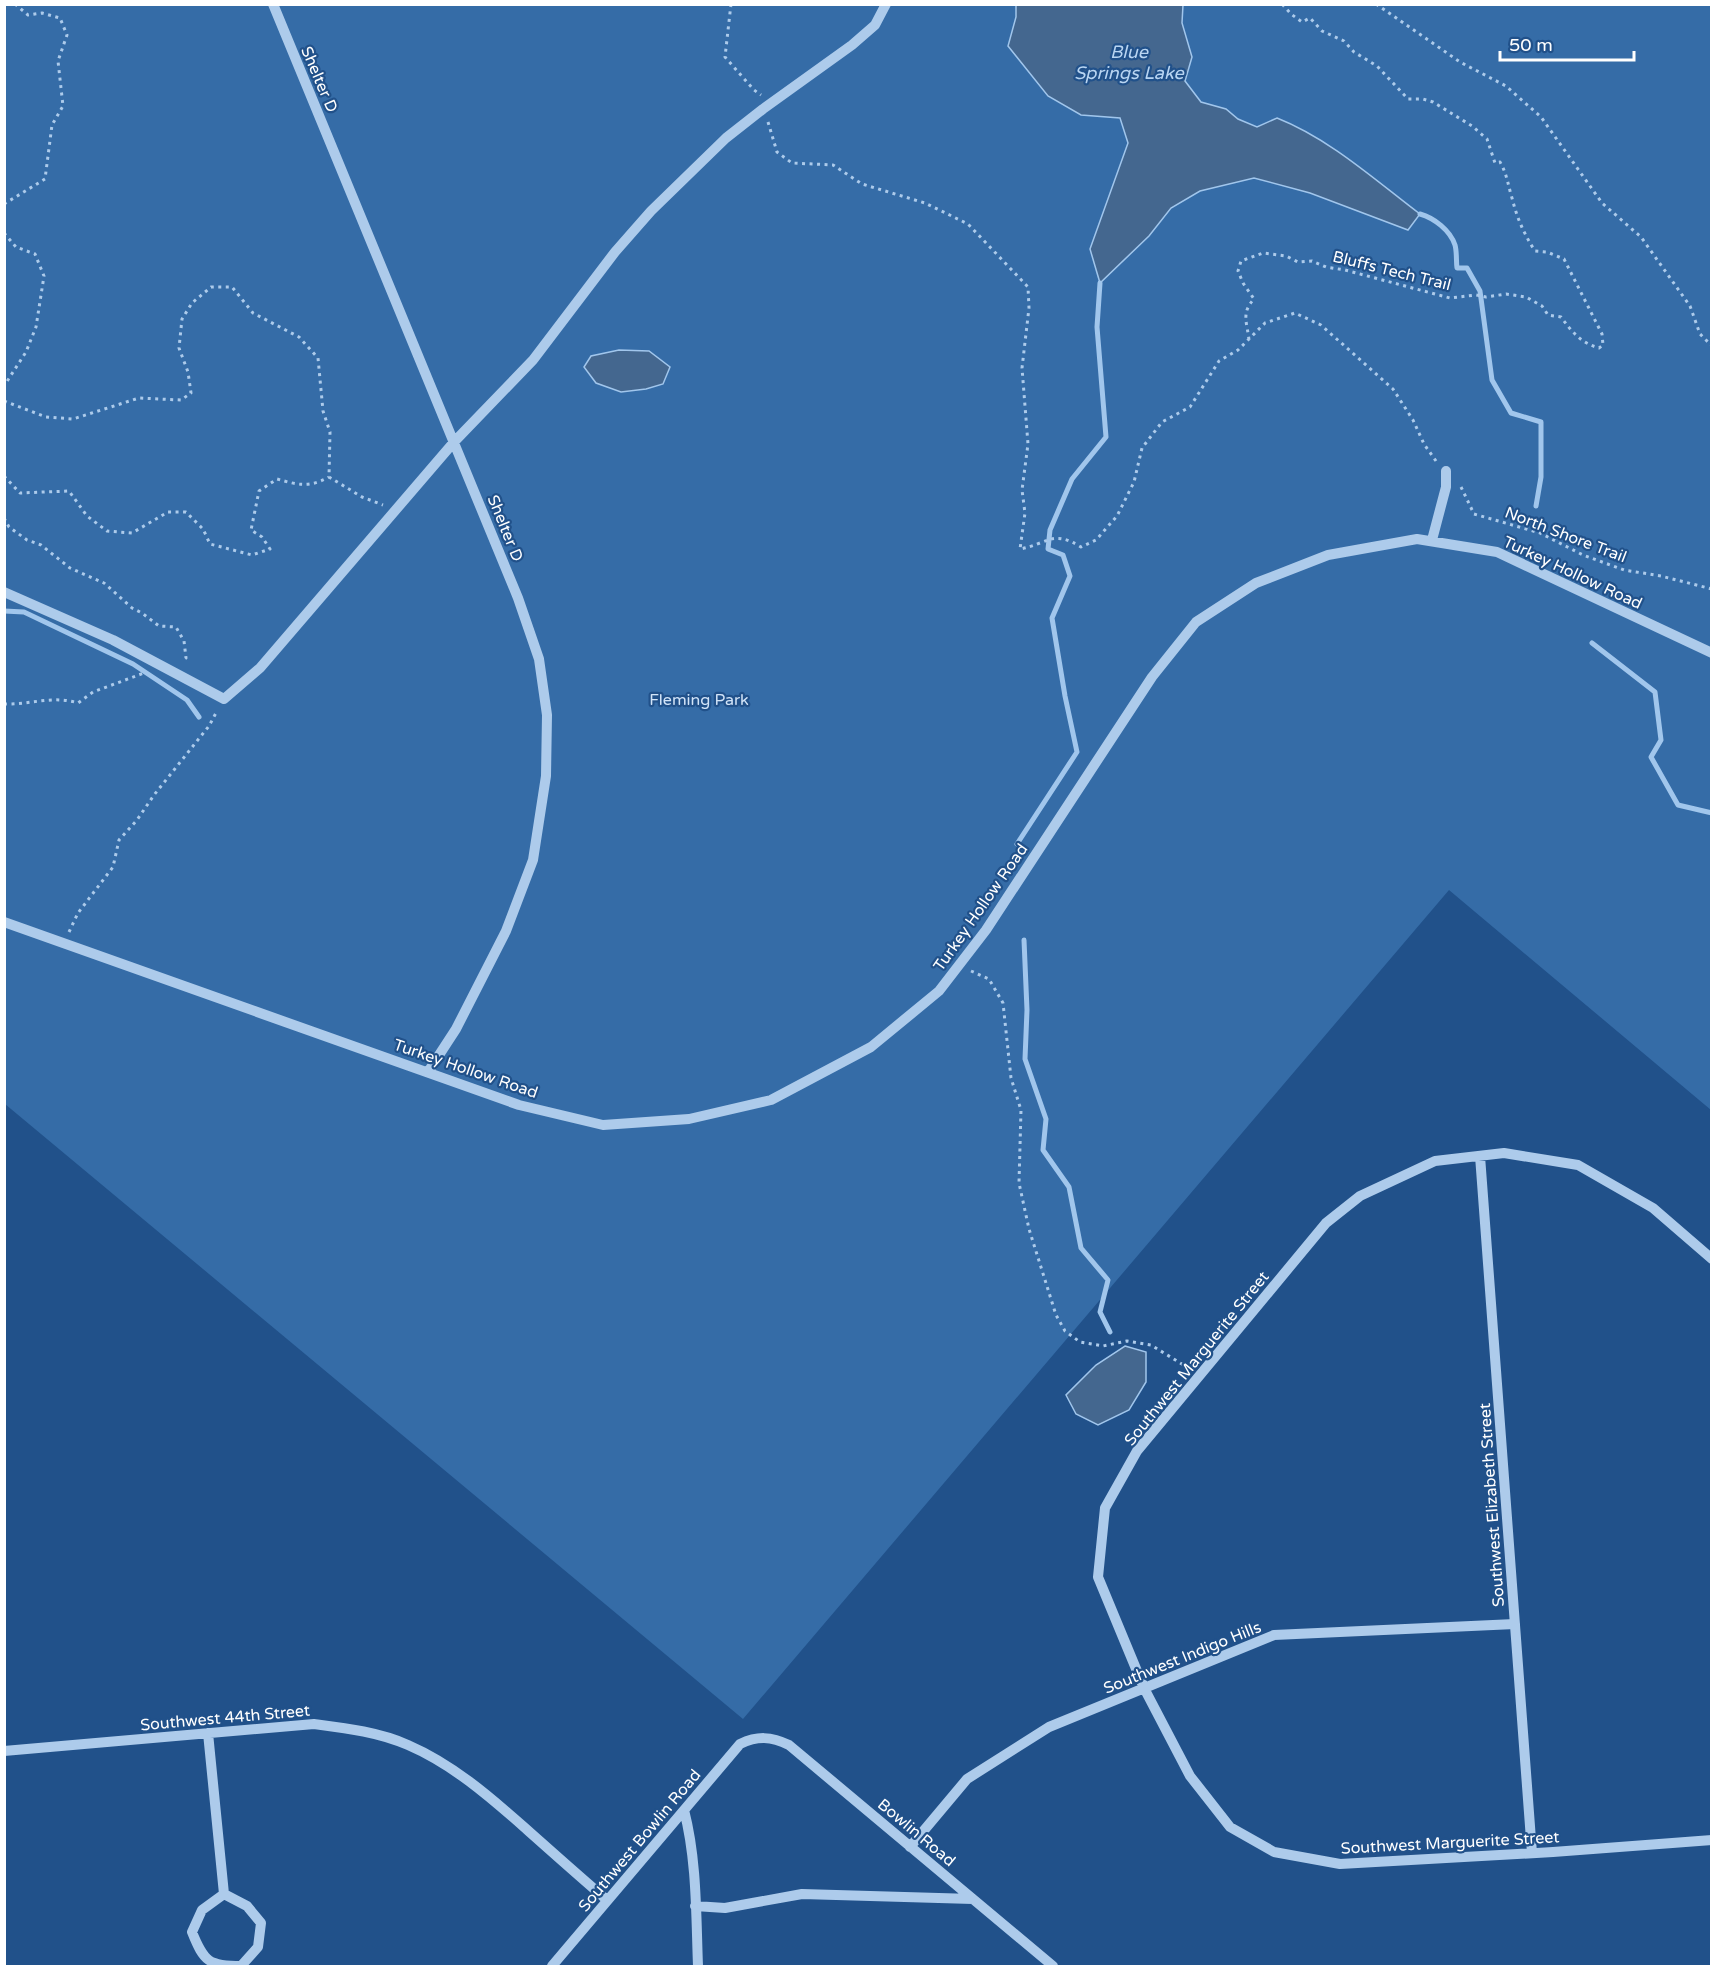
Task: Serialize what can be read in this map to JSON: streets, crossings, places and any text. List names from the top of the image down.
{
  "streets": {
    "street": [
      "Shelter D",
      "Turkey Hollow Road",
      "Southwest Marguerite Street",
      "Southwest Elizabeth Street",
      "Southwest Indigo Hills",
      "Southwest 44th Street",
      "Bowlin Road",
      "Southwest Bowlin Road"
    ],
    "path": ["Bluffs Tech Trail", "North Shore Trail"]
  },
  "crossings": [
    ["Shelter D", "Turkey Hollow Road"],
    ["Bluffs Tech Trail", "North Shore Trail"],
    ["Southwest Marguerite Street", "Southwest Elizabeth Street"],
    ["Southwest Marguerite Street", "Southwest Indigo Hills"],
    ["Southwest Elizabeth Street", "Southwest Indigo Hills"],
    ["Southwest Indigo Hills", "Bowlin Road"],
    ["Southwest 44th Street", "Southwest Bowlin Road"],
    ["Bowlin Road", "Southwest Bowlin Road"]
  ],
  "water": ["Blue Springs Lake"],
  "parks": ["Fleming Park"],
  "scale_bar": "50 m"
}
